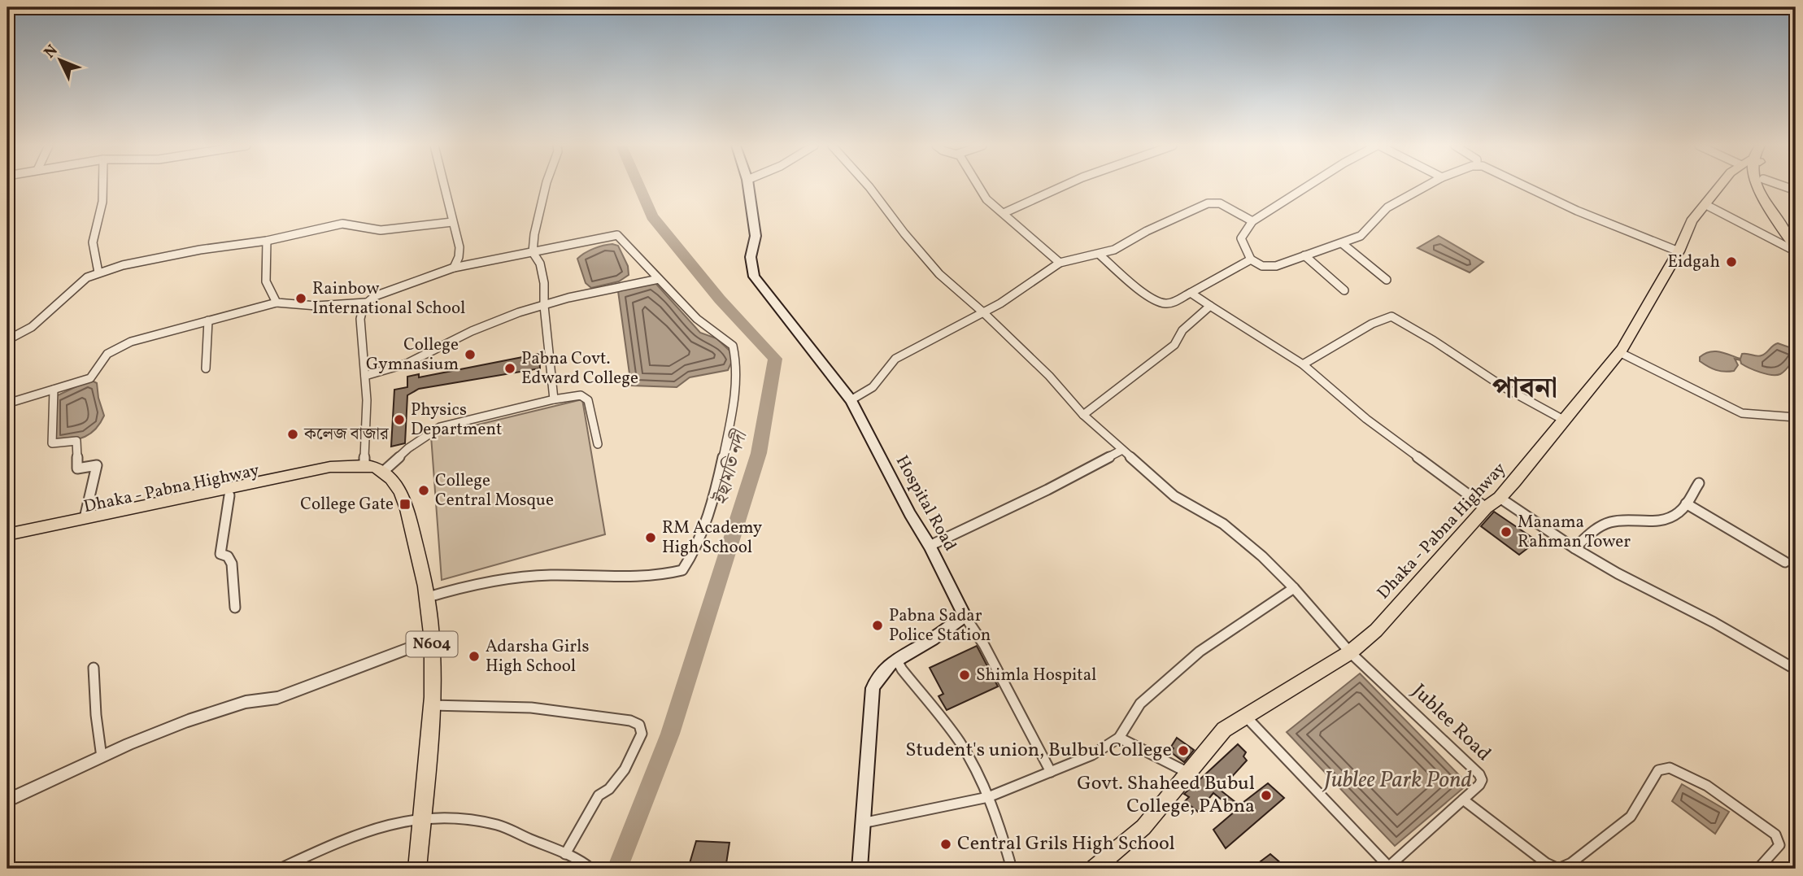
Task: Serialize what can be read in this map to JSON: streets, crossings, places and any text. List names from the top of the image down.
{
  "streets": {
    "main road": ["Dhaka - Pabna Highway", "Hospital Road", "N604"],
    "street": ["Jublee Road"]
  },
  "crossings": [
    ["Dhaka - Pabna Highway", "N604"],
    ["Dhaka - Pabna Highway", "Jublee Road"]
  ],
  "districts": ["পাবনা"],
  "water": ["ইছামতি নদী", "Jublee Park Pond"],
  "places": {
    "other": [
      "Eidgah",
      "Rainbow International School",
      "College Gymnasium",
      "Pabna Covt. Edward College",
      "Physics Department",
      "কলেজ বাজার",
      "College Central Mosque",
      "Manama Rahman Tower",
      "RM Academy High School",
      "Pabna Sadar Police Station",
      "Adarsha Girls High School",
      "Shimla Hospital",
      "Student's union, Bulbul College",
      "Govt. Shaheed Bubul College, PAbna",
      "Central Grils High School"
    ],
    "transit": ["College Gate"]
  },
  "north": "top left"
}
